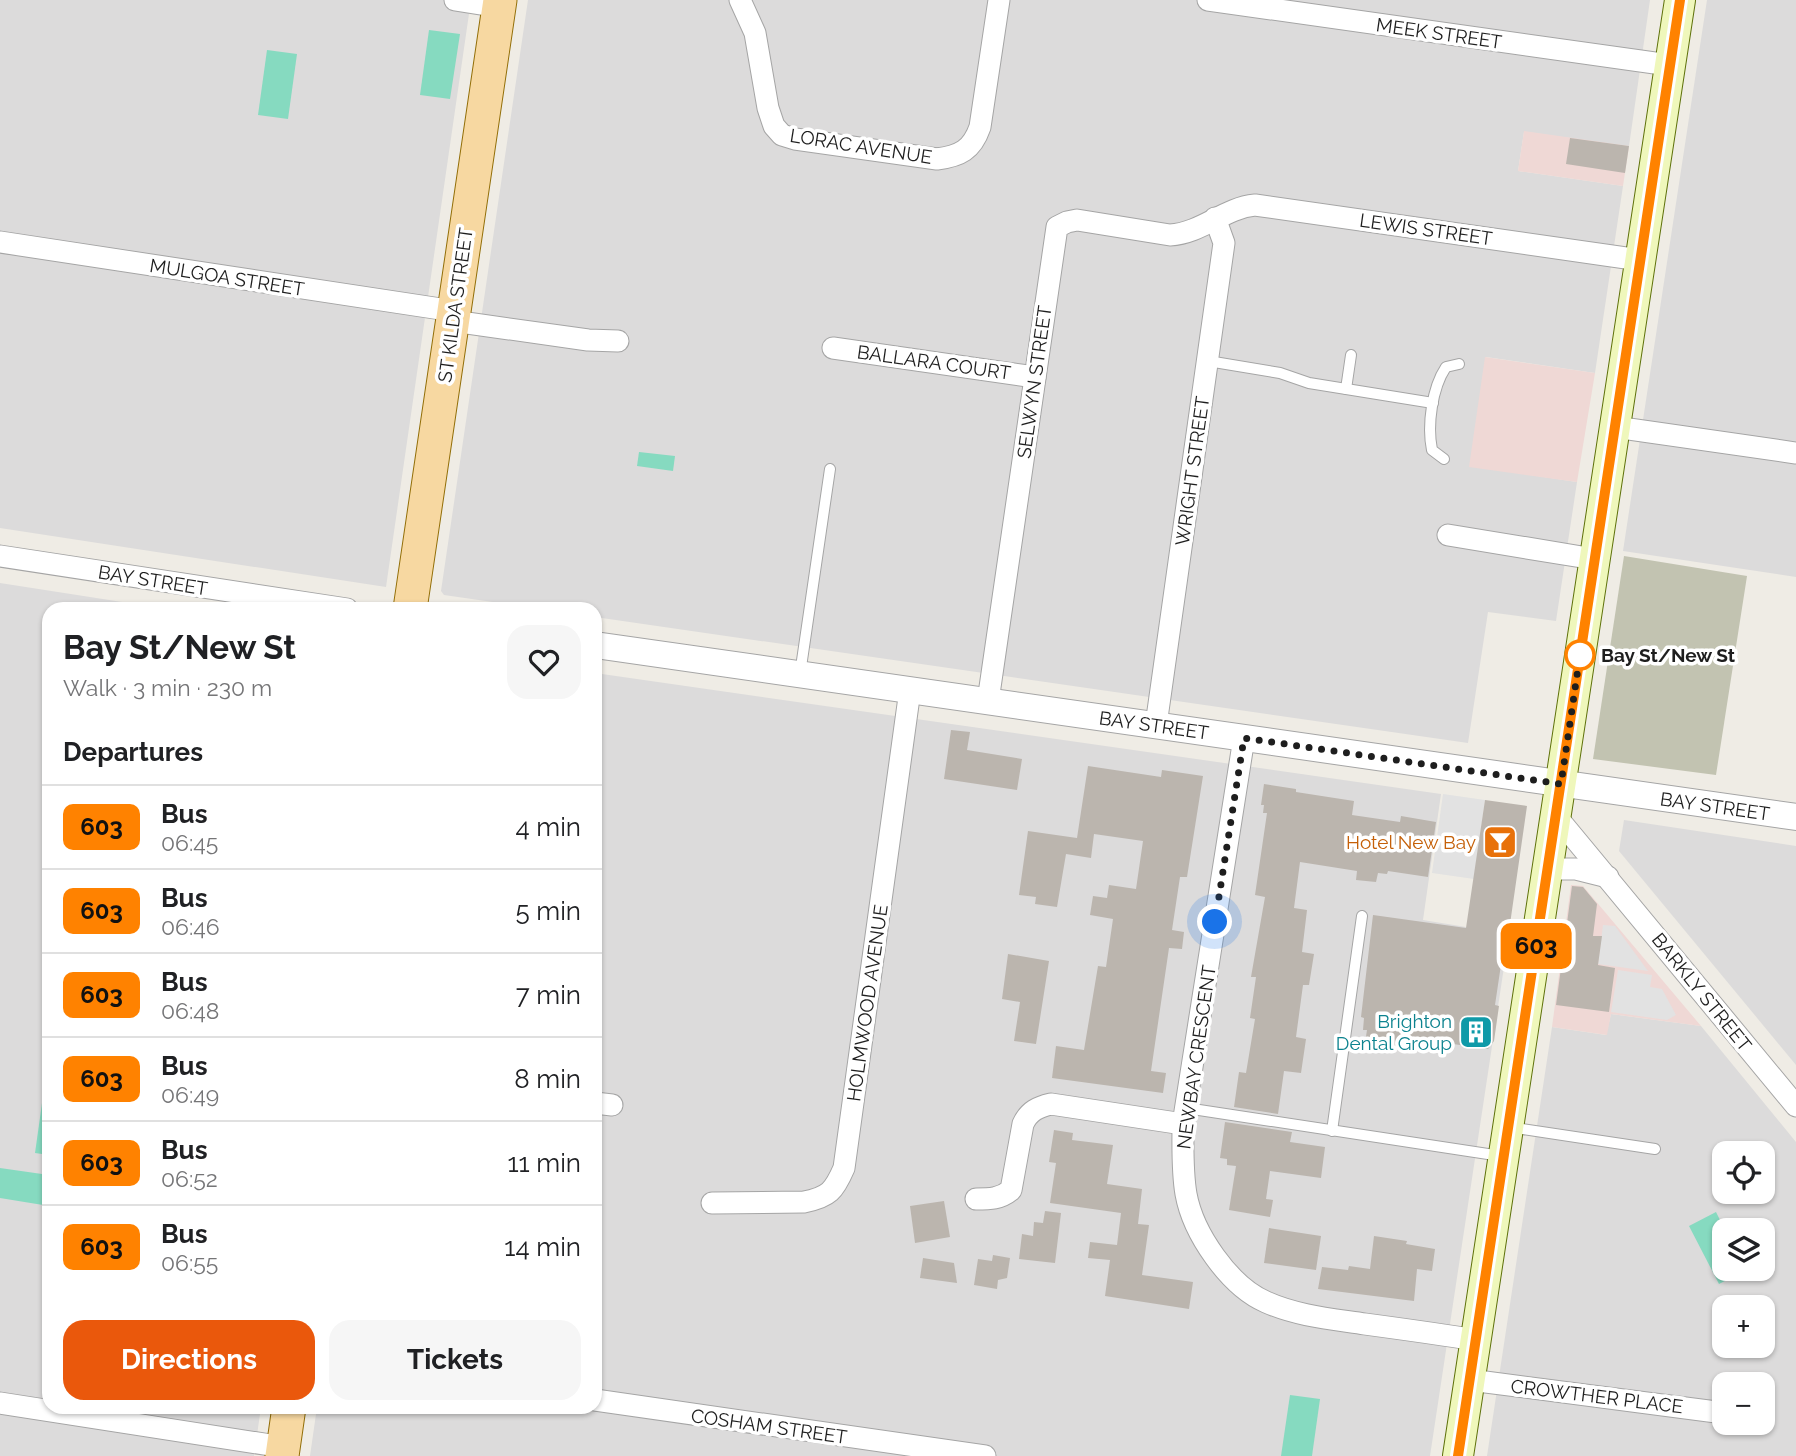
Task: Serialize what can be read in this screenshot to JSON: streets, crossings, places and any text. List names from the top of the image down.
{
  "streets": {
    "main road": ["ST KILDA STREET"],
    "street": [
      "MEEK STREET",
      "LORAC AVENUE",
      "LEWIS STREET",
      "MULGOA STREET",
      "BALLARA COURT",
      "SELWYN STREET",
      "WRIGHT STREET",
      "BAY STREET",
      "BARKLY STREET",
      "HOLMWOOD AVENUE",
      "NEWBAY CRESCENT",
      "CROWTHER PLACE",
      "COSHAM STREET"
    ]
  },
  "crossings": [
    ["LEWIS STREET", "SELWYN STREET"],
    ["LEWIS STREET", "WRIGHT STREET"],
    ["MULGOA STREET", "ST KILDA STREET"],
    ["BALLARA COURT", "SELWYN STREET"],
    ["SELWYN STREET", "WRIGHT STREET"],
    ["SELWYN STREET", "BAY STREET"],
    ["WRIGHT STREET", "BAY STREET"],
    ["BAY STREET", "HOLMWOOD AVENUE"],
    ["BAY STREET", "NEWBAY CRESCENT"]
  ],
  "places": {
    "other": ["Bay St/New St"],
    "bar": ["Hotel New Bay"],
    "building": ["Brighton Dental Group"]
  },
  "lines": ["bus line 603"],
  "page": {
    "on_map": "603",
    "heading": [
      ["Bay St/New St", "Walk · 3 min · 230 m"],
      "Departures"
    ],
    "list": [
      {
        "mark": "603",
        "name": "Bus",
        "note": "06:45",
        "value": "4 min"
      },
      {
        "mark": "603",
        "name": "Bus",
        "note": "06:46",
        "value": "5 min"
      },
      {
        "mark": "603",
        "name": "Bus",
        "note": "06:48",
        "value": "7 min"
      },
      {
        "mark": "603",
        "name": "Bus",
        "note": "06:49",
        "value": "8 min"
      },
      {
        "mark": "603",
        "name": "Bus",
        "note": "06:52",
        "value": "11 min"
      },
      {
        "mark": "603",
        "name": "Bus",
        "note": "06:55",
        "value": "14 min"
      }
    ],
    "map_buttons": ["+", "−"],
    "buttons": ["Directions", "Tickets"]
  }
}
